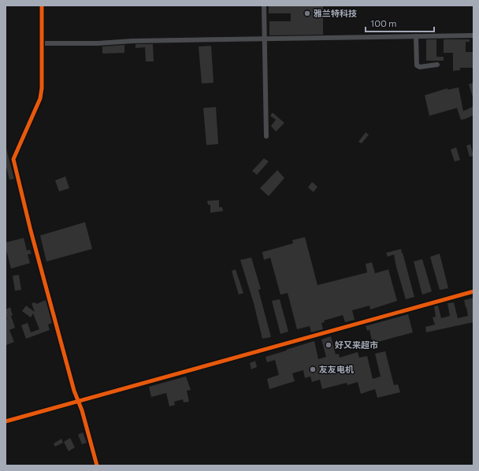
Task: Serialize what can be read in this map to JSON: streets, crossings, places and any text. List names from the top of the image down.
{
  "places": ["雅兰特科技", "好又来超市", "友友电机"],
  "scale_bar": "100 m"
}
